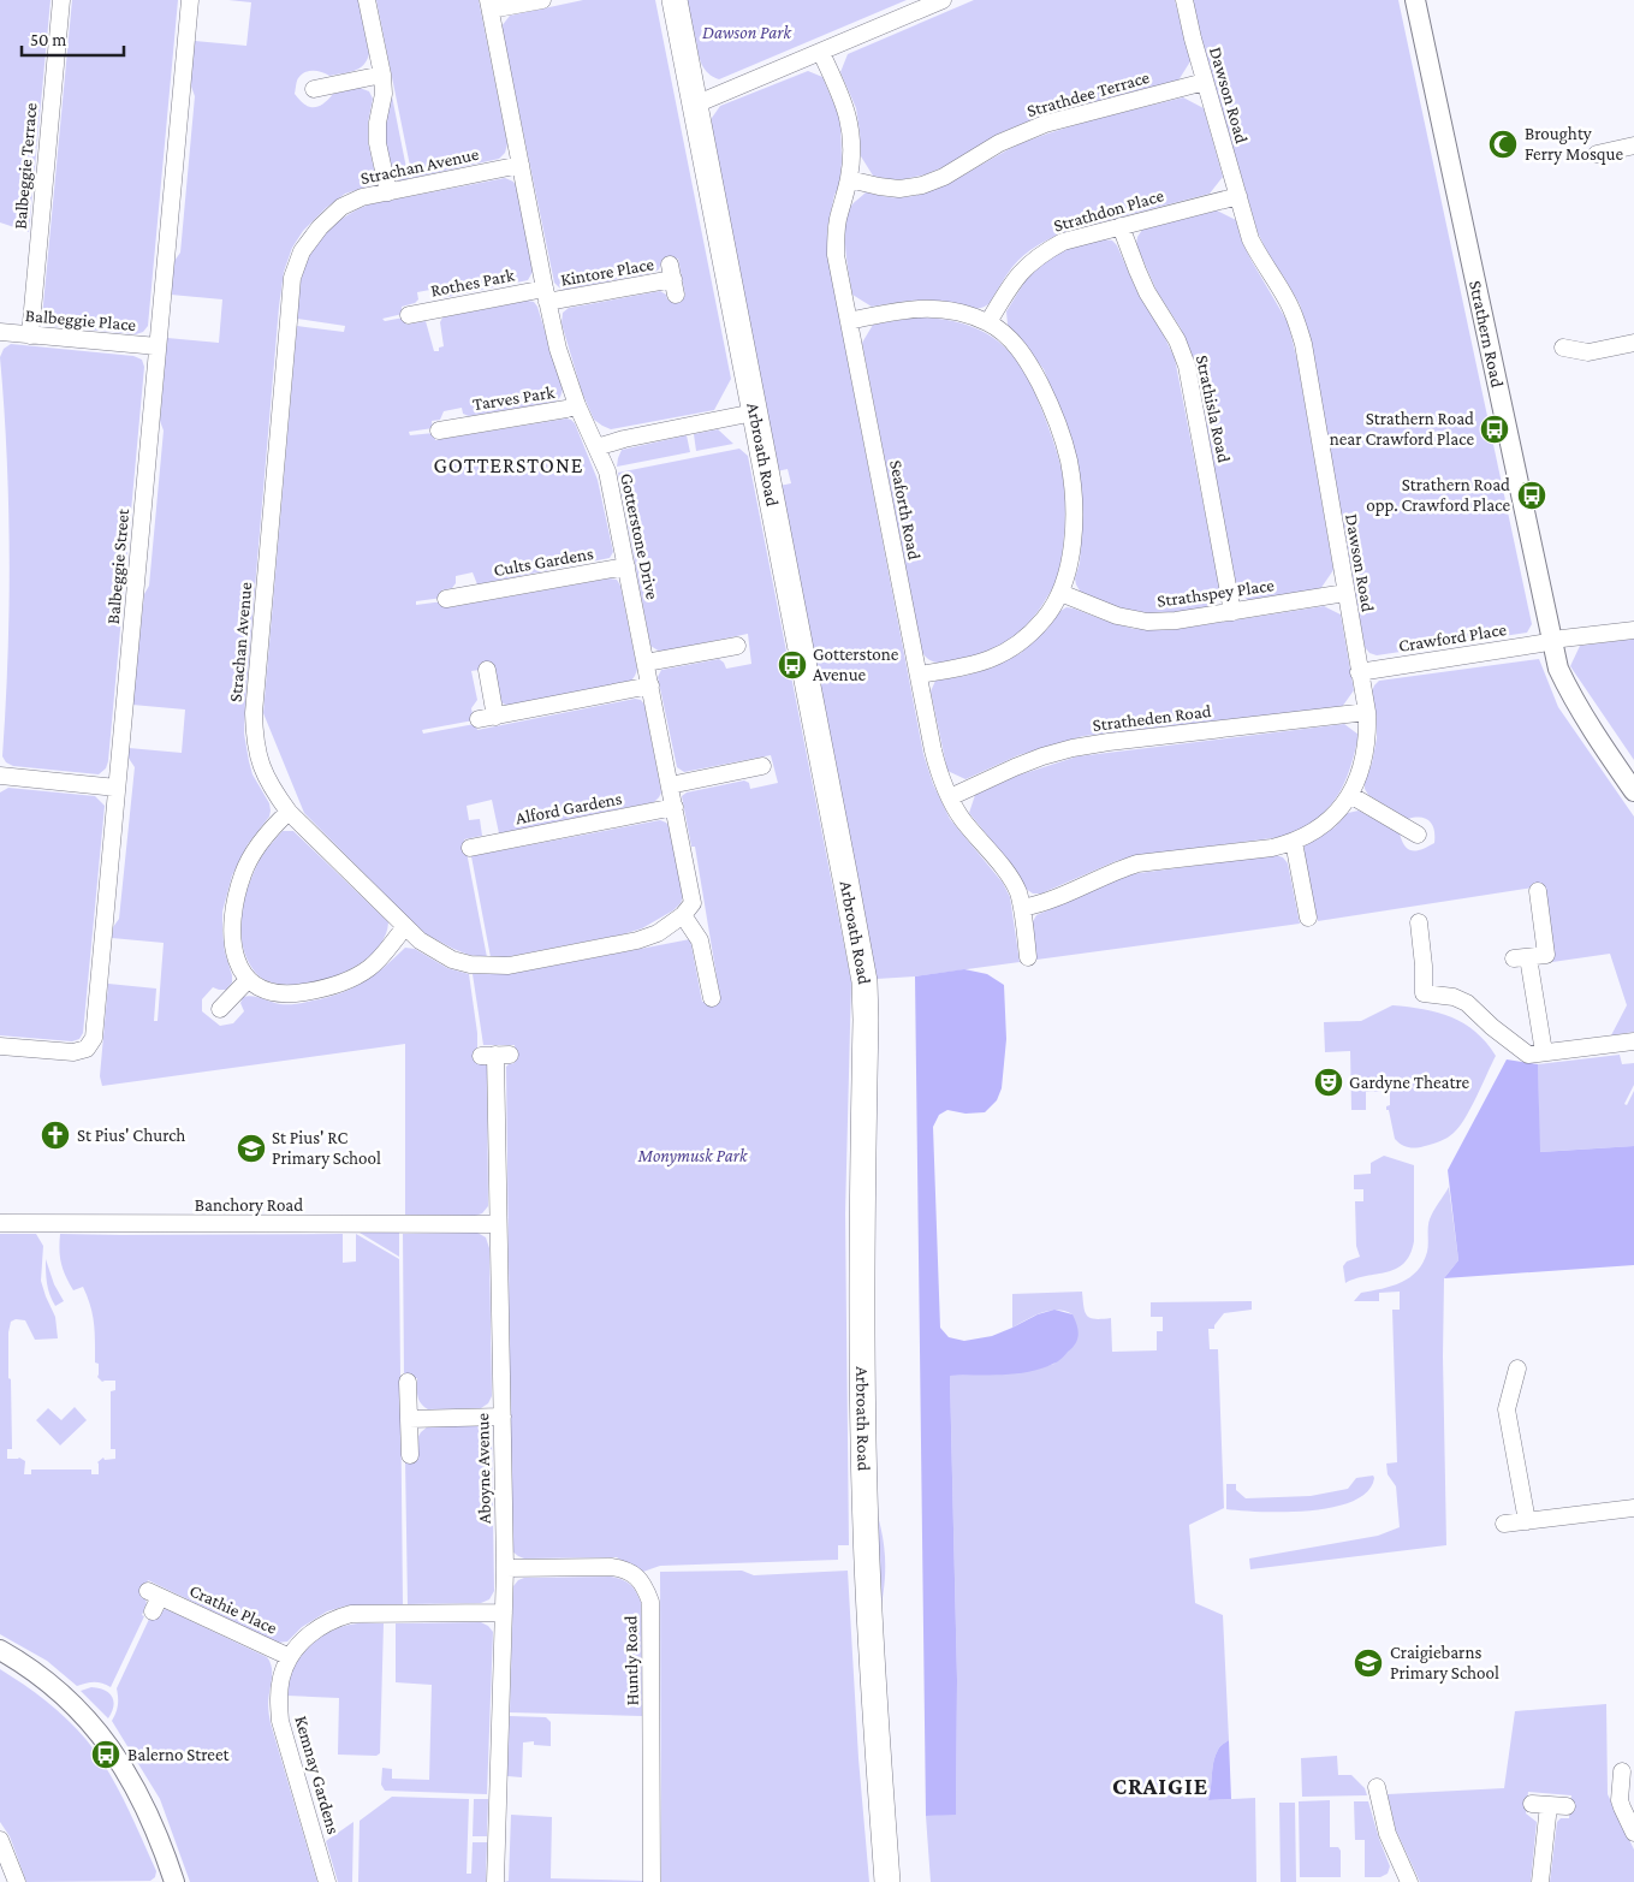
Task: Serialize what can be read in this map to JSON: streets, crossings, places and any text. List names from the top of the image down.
{
  "streets": {
    "main road": ["Arbroath Road"],
    "street": [
      "Strathdee Terrace",
      "Dawson Road",
      "Balbeggie Terrace",
      "Strachan Avenue",
      "Strathdon Place",
      "Kintore Place",
      "Rothes Park",
      "Balbeggie Place",
      "Strathern Road",
      "Tarves Park",
      "Strathisla Road",
      "Seaforth Road",
      "Gotterstone Drive",
      "Cults Gardens",
      "Balbeggie Street",
      "Strathspey Place",
      "Crawford Place",
      "Stratheden Road",
      "Alford Gardens",
      "Banchory Road",
      "Aboyne Avenue",
      "Crathie Place",
      "Huntly Road",
      "Kemnay Gardens"
    ]
  },
  "crossings": [
    ["Strathdee Terrace", "Dawson Road"],
    ["Strathdee Terrace", "Seaforth Road"],
    ["Dawson Road", "Strathdon Place"],
    ["Dawson Road", "Seaforth Road"],
    ["Dawson Road", "Strathspey Place"],
    ["Dawson Road", "Crawford Place"],
    ["Dawson Road", "Stratheden Road"],
    ["Balbeggie Terrace", "Balbeggie Place"],
    ["Strachan Avenue", "Gotterstone Drive"],
    ["Strathdon Place", "Strathisla Road"],
    ["Kintore Place", "Rothes Park"],
    ["Kintore Place", "Gotterstone Drive"],
    ["Rothes Park", "Gotterstone Drive"],
    ["Balbeggie Place", "Balbeggie Street"],
    ["Strathern Road", "Crawford Place"],
    ["Tarves Park", "Gotterstone Drive"],
    ["Strathisla Road", "Strathspey Place"],
    ["Seaforth Road", "Stratheden Road"],
    ["Gotterstone Drive", "Cults Gardens"],
    ["Gotterstone Drive", "Alford Gardens"],
    ["Banchory Road", "Aboyne Avenue"],
    ["Aboyne Avenue", "Huntly Road"],
    ["Aboyne Avenue", "Kemnay Gardens"],
    ["Crathie Place", "Kemnay Gardens"]
  ],
  "districts": ["GOTTERSTONE", "CRAIGIE"],
  "parks": ["Dawson Park", "Monymusk Park"],
  "places": {
    "mosque": ["Broughty Ferry Mosque"],
    "bus stop": [
      "Strathern Road near Crawford Place",
      "Strathern Road opp. Crawford Place",
      "Gotterstone Avenue",
      "Balerno Street"
    ],
    "theatre": ["Gardyne Theatre"],
    "church": ["St Pius' Church"],
    "school or university": ["St Pius' RC Primary School", "Craigiebarns Primary School"]
  },
  "scale_bar": "50 m"
}
